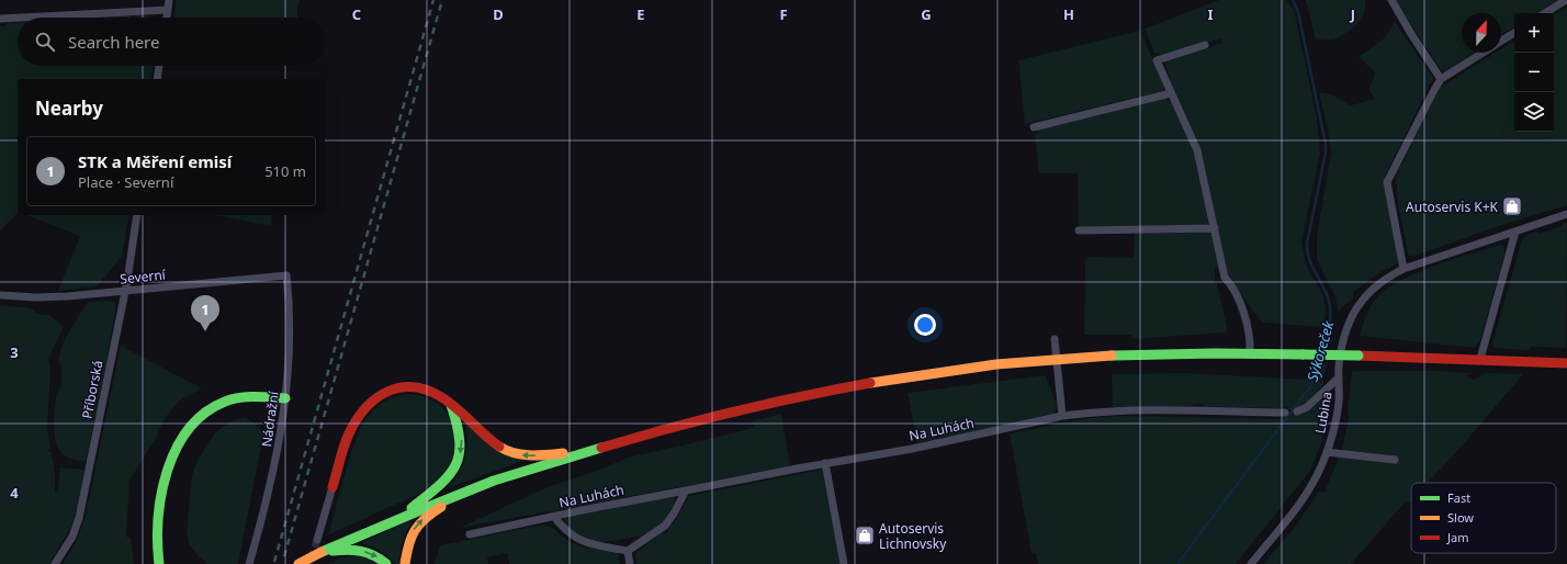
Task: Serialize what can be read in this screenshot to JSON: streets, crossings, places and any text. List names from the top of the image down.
{
  "streets": {
    "street": [
      "Severní",
      "Příborská",
      "Lubina",
      "Nádražní",
      "Na Luhách"
    ]
  },
  "crossings": [
    ["Severní", "Příborská"],
    ["Severní", "Nádražní"]
  ],
  "water": ["Sýkoreček"],
  "places": {
    "shop": ["Autoservis K+K", "Autoservis Lichnovsky"]
  },
  "legend": ["Fast", "Slow", "Jam"],
  "north": "top",
  "page": {
    "map_buttons": ["+", "−"],
    "search": "Search here",
    "heading": "Nearby",
    "list": [
      {
        "mark": "1",
        "name": "STK a Měření emisí",
        "note": "Place · Severní",
        "value": "510 m"
      }
    ],
    "pins": "1"
  },
  "grid": {
    "columns": [
      "C",
      "D",
      "E",
      "F",
      "G",
      "H",
      "I",
      "J"
    ],
    "rows": ["3", "4"]
  }
}
